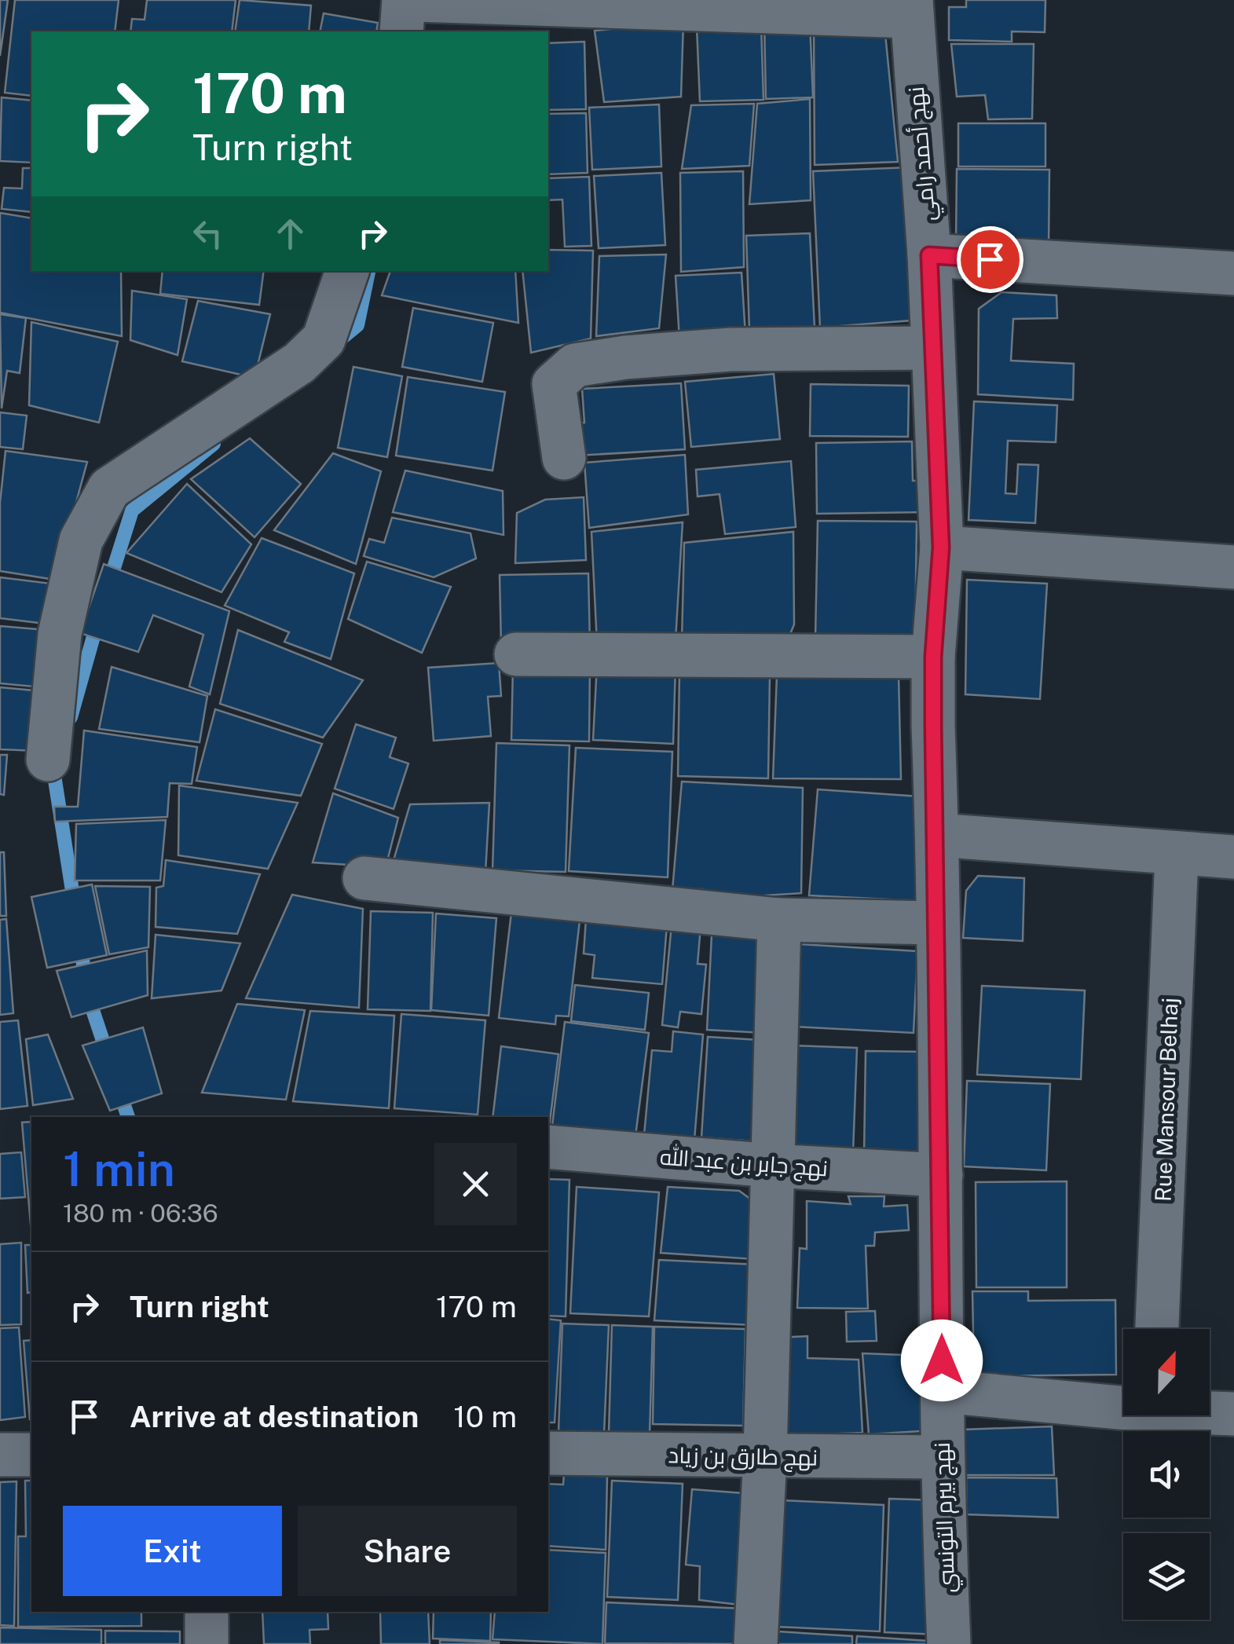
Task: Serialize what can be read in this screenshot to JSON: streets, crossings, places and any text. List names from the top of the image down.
{
  "streets": {
    "street": [
      "نهج أحمد رامي",
      "Rue Mansour Belhaj",
      "نهج جابر بن عبد الله",
      "نهج طارق بن زياد",
      "نهج بيرم التونسي"
    ]
  },
  "crossings": [
    ["نهج أحمد رامي", "نهج جابر بن عبد الله"],
    ["نهج أحمد رامي", "نهج بيرم التونسي"],
    ["نهج طارق بن زياد", "نهج بيرم التونسي"]
  ],
  "north": "top",
  "page": {
    "turn": ["170 m", "Turn right"],
    "heading": ["1 min", "180 m · 06:36"],
    "list": [
      {
        "name": "Turn right",
        "value": "170 m"
      },
      {
        "name": "Arrive at destination",
        "value": "10 m"
      }
    ],
    "buttons": ["Exit", "Share"]
  }
}
